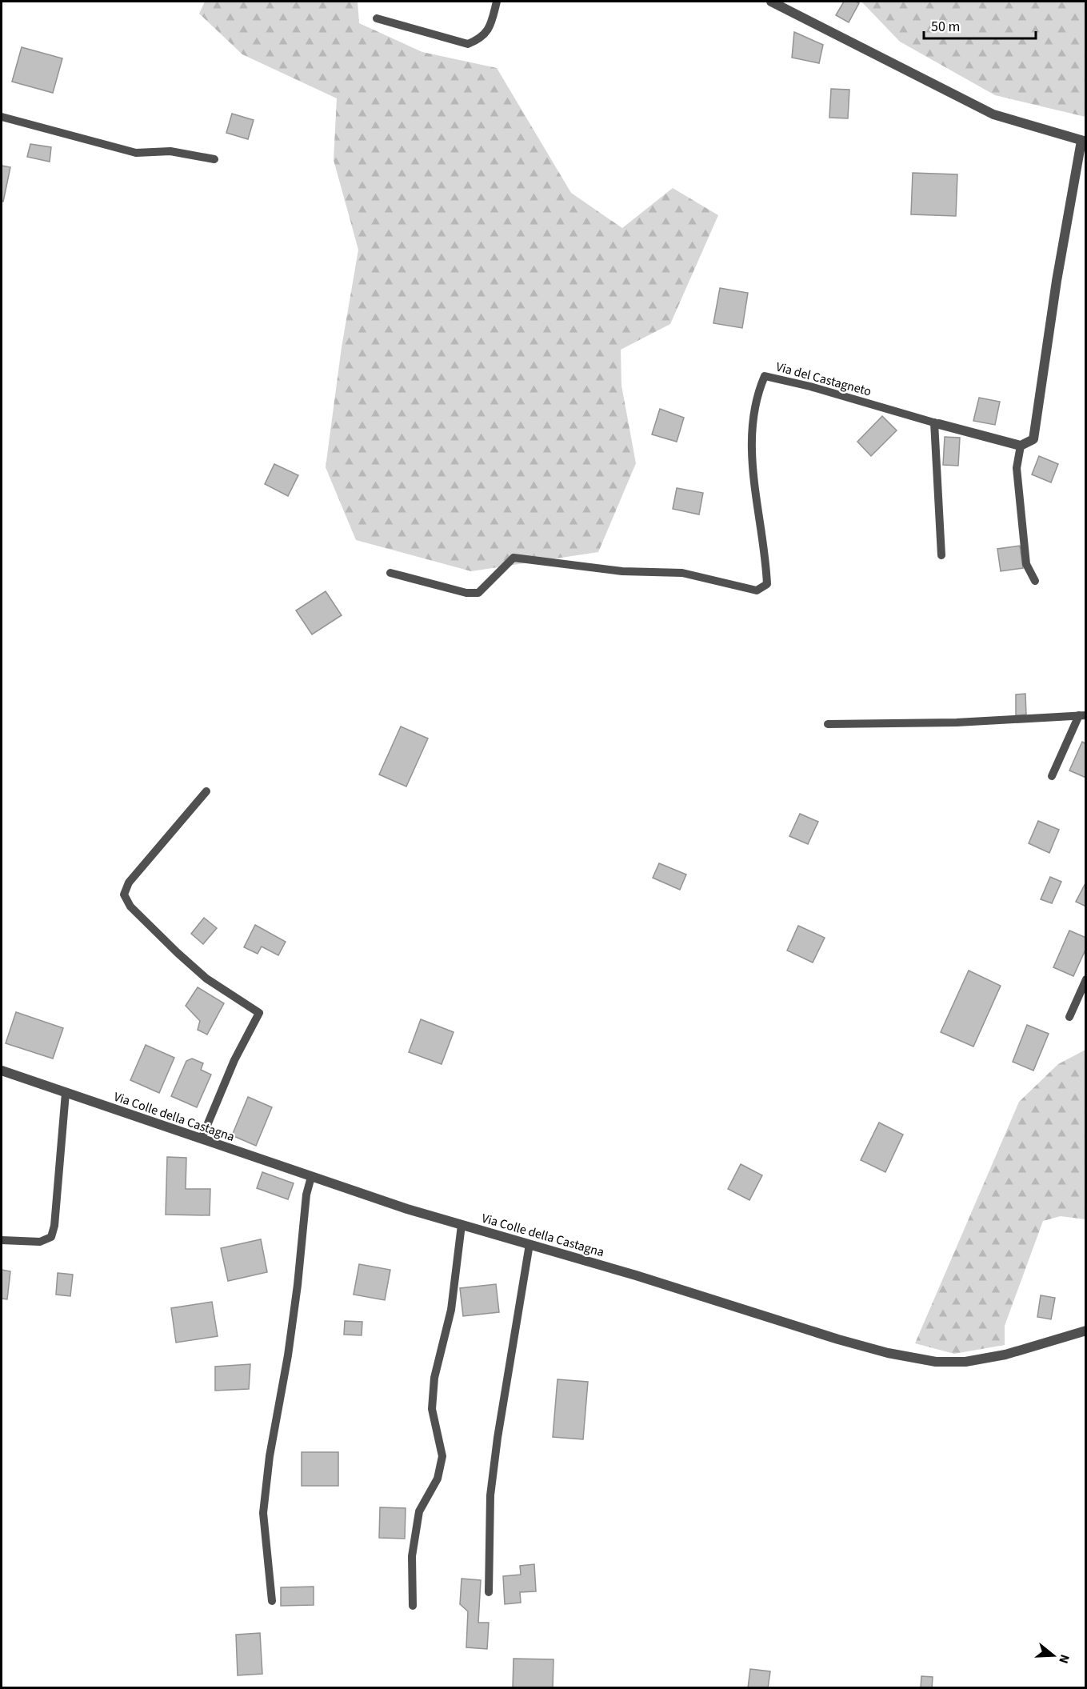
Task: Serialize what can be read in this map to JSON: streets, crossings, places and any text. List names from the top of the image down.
{
  "streets": {
    "street": ["Via del Castagneto", "Via Colle della Castagna"]
  },
  "scale_bar": "50 m",
  "north": "right"
}
